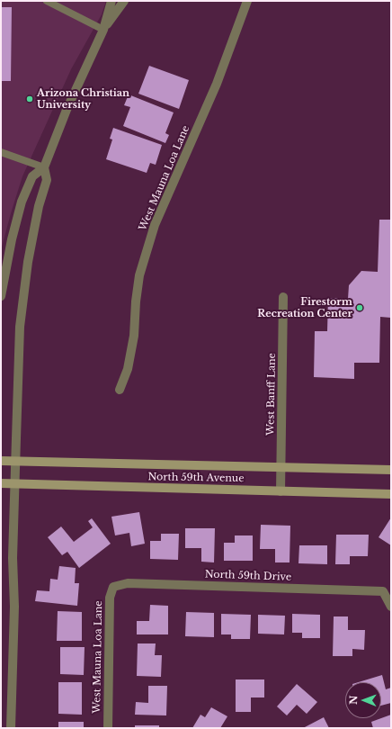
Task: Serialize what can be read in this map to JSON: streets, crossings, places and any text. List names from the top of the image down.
{
  "streets": {
    "main road": ["North 59th Avenue"],
    "street": ["West Mauna Loa Lane", "West Banff Lane", "North 59th Drive"]
  },
  "crossings": [
    ["West Mauna Loa Lane", "North 59th Drive"],
    ["West Banff Lane", "North 59th Avenue"]
  ],
  "places": ["Arizona Christian University", "Firestorm Recreation Center"],
  "north": "left"
}
